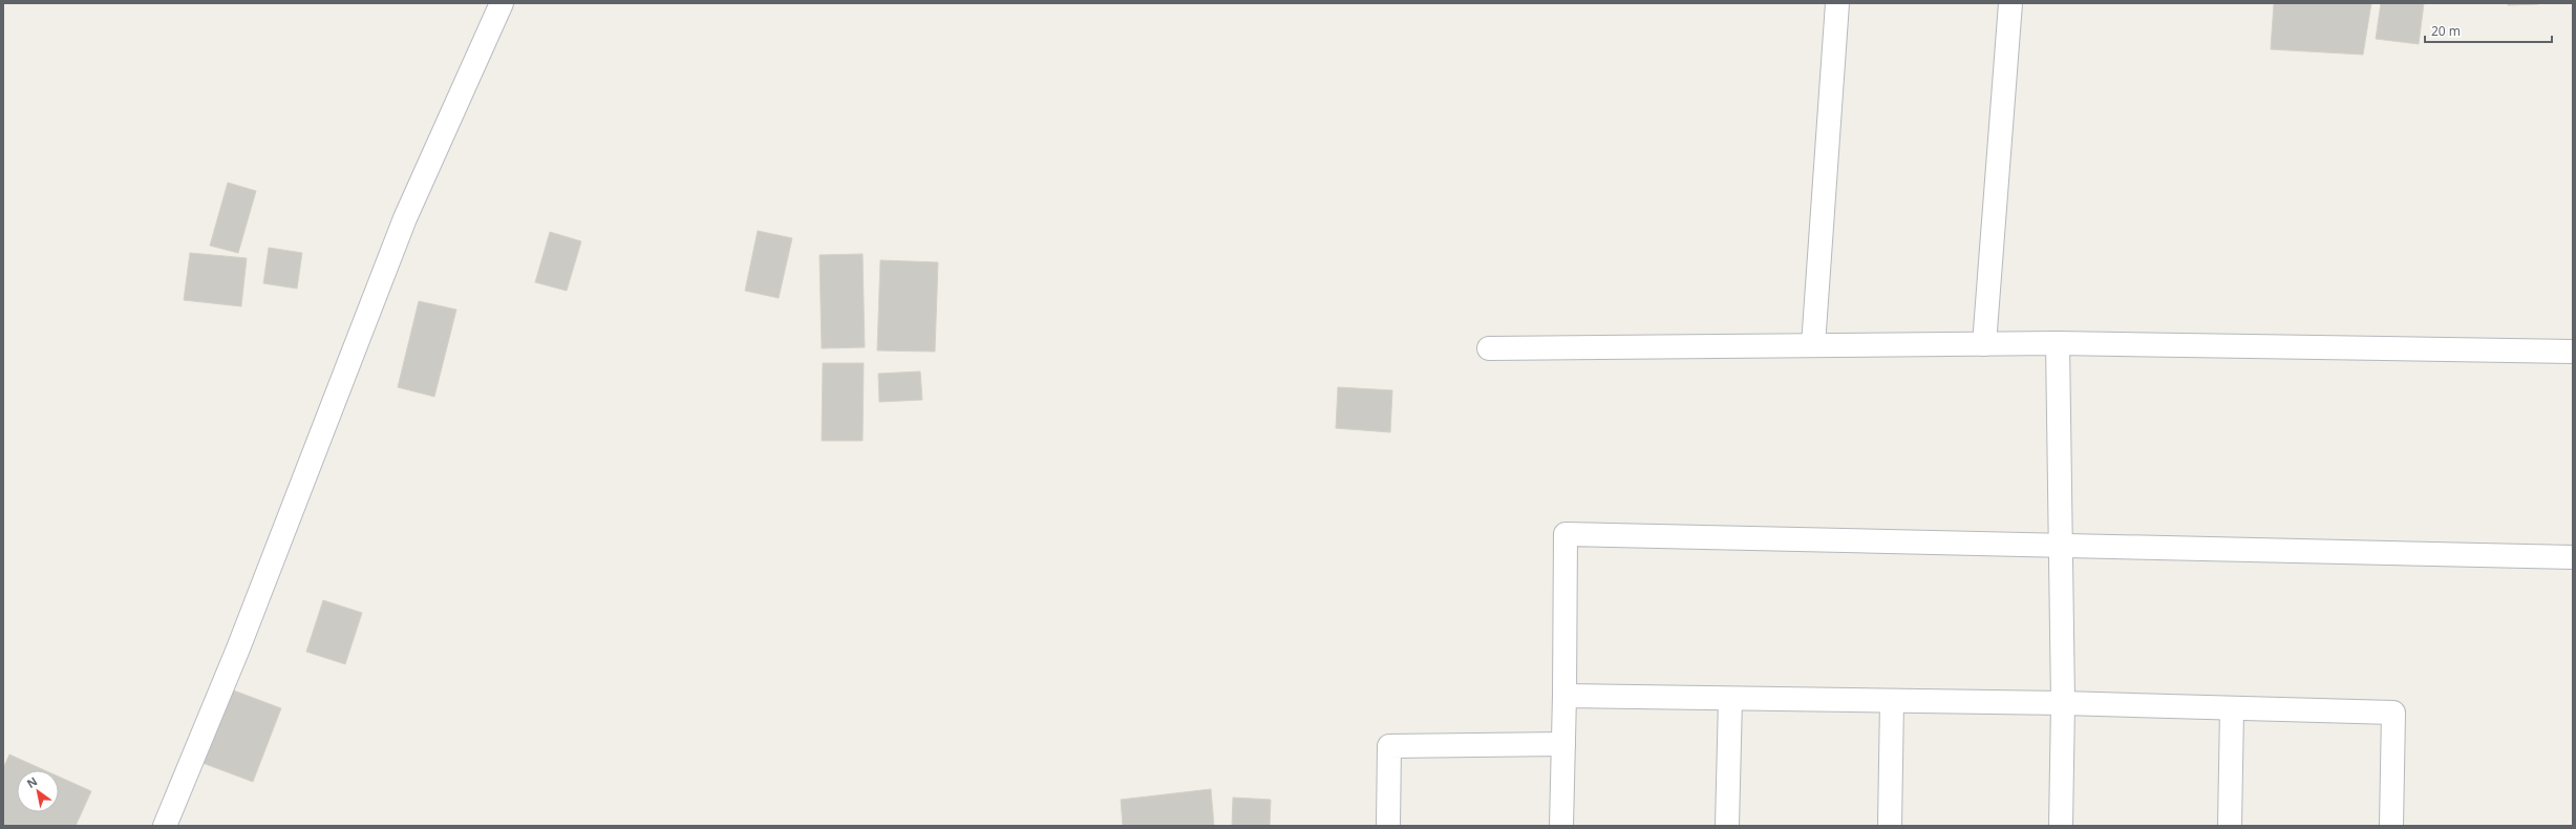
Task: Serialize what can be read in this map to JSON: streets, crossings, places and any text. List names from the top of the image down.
{
  "scale_bar": "20 m",
  "north": "top left"
}
